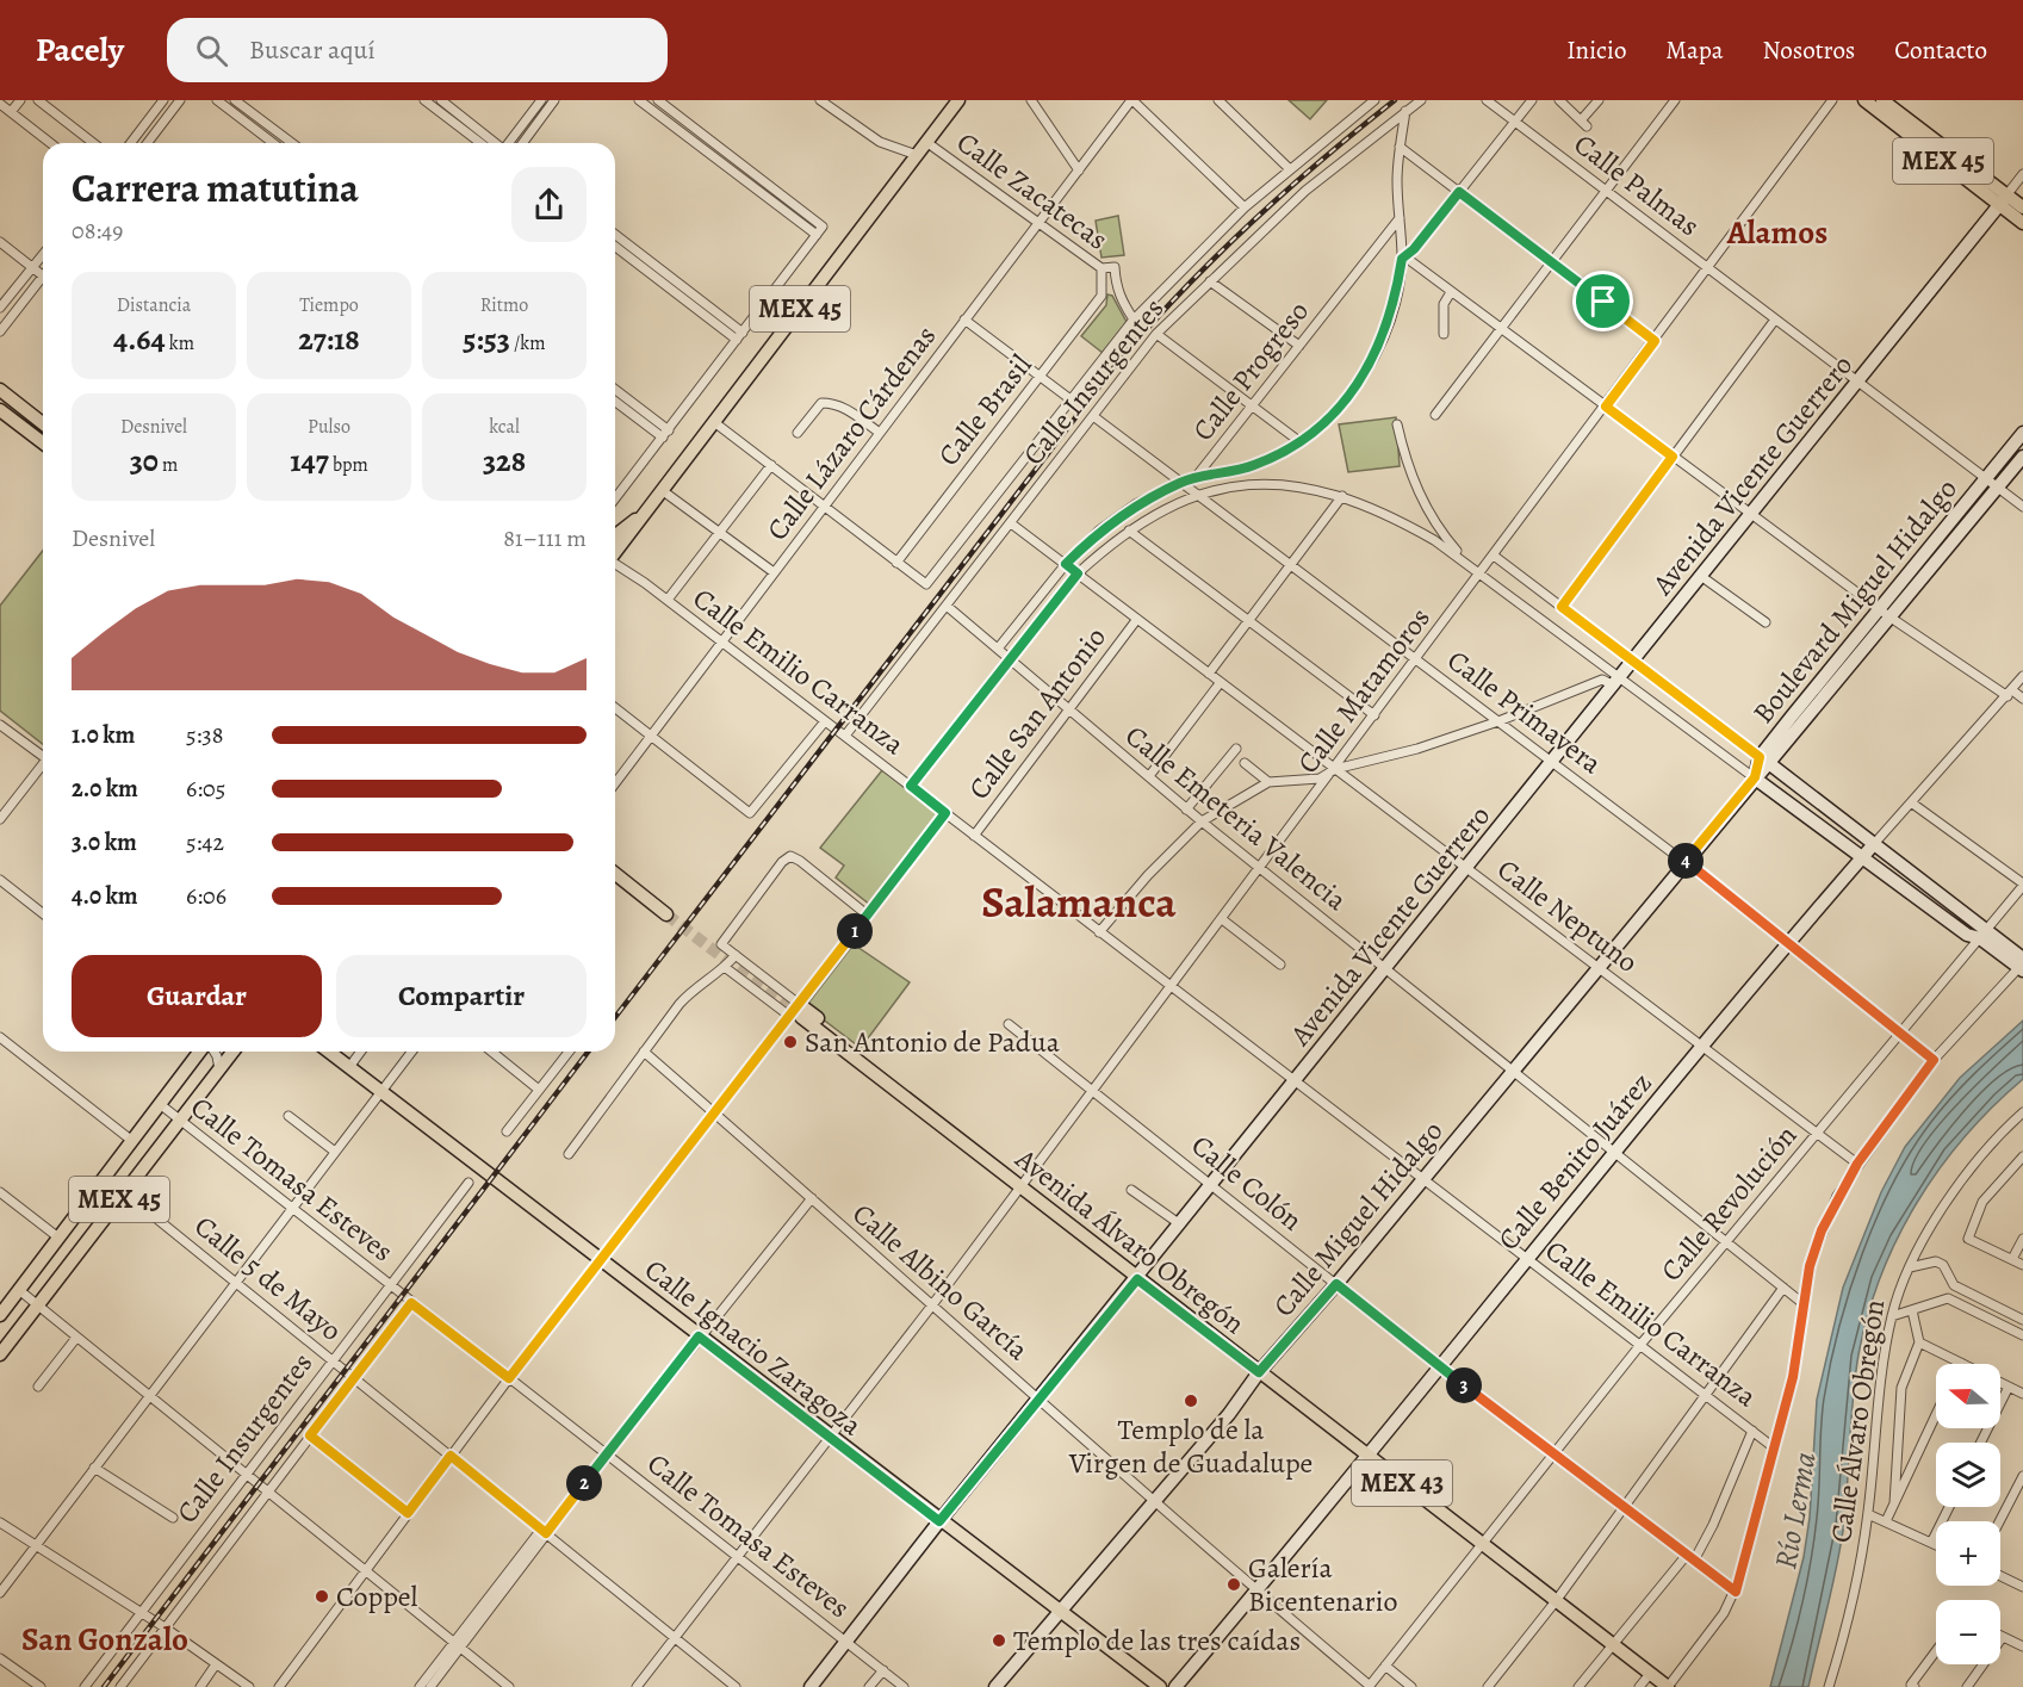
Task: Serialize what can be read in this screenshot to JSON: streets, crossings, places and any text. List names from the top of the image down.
{
  "streets": {
    "main road": [
      "MEX 45",
      "Avenida Álvaro Obregón",
      "Calle Ignacio Zaragoza",
      "MEX 43"
    ],
    "street": [
      "Calle Palmas",
      "Calle Zacatecas",
      "Calle Progreso",
      "Calle Insurgentes",
      "Calle Brasil",
      "Calle Lázaro Cárdenas",
      "Avenida Vicente Guerrero",
      "Boulevard Miguel Hidalgo",
      "Calle Emilio Carranza",
      "Calle Matamoros",
      "Calle Primavera",
      "Calle San Antonio",
      "Calle Emeteria Valencia",
      "Calle Neptuno",
      "Calle Benito Juárez",
      "Calle Tomasa Esteves",
      "Calle Colón",
      "Calle Revolución",
      "Calle Miguel Hidalgo",
      "Calle 5 de Mayo",
      "Calle Albino García",
      "Calle Álvaro Obregón"
    ]
  },
  "crossings": [
    ["MEX 45", "Calle Zacatecas"],
    ["MEX 45", "Avenida Vicente Guerrero"],
    ["MEX 45", "Calle Tomasa Esteves"],
    ["MEX 45", "Calle 5 de Mayo"],
    ["Calle Palmas", "Avenida Vicente Guerrero"],
    ["Calle Palmas", "Boulevard Miguel Hidalgo"],
    ["Calle Palmas", "Calle Matamoros"],
    ["Calle Zacatecas", "Calle Brasil"],
    ["Calle Zacatecas", "Calle Lázaro Cárdenas"],
    ["Calle Progreso", "Calle Primavera"],
    ["Calle Progreso", "Calle Emeteria Valencia"],
    ["Calle Progreso", "Calle Neptuno"],
    ["Calle Insurgentes", "Calle Brasil"],
    ["Calle Insurgentes", "Calle Emilio Carranza"],
    ["Calle Insurgentes", "Calle Primavera"],
    ["Calle Insurgentes", "Calle Emeteria Valencia"],
    ["Calle Insurgentes", "Calle Neptuno"],
    ["Calle Insurgentes", "Calle Tomasa Esteves"],
    ["Calle Insurgentes", "Calle 5 de Mayo"],
    ["Calle Lázaro Cárdenas", "Calle Emilio Carranza"],
    ["Avenida Vicente Guerrero", "Calle Emilio Carranza"],
    ["Avenida Vicente Guerrero", "Calle Primavera"],
    ["Avenida Vicente Guerrero", "Calle Emeteria Valencia"],
    ["Avenida Vicente Guerrero", "Calle Neptuno"],
    ["Avenida Vicente Guerrero", "Calle Tomasa Esteves"],
    ["Avenida Vicente Guerrero", "Calle Colón"],
    ["Avenida Vicente Guerrero", "Avenida Álvaro Obregón"],
    ["Avenida Vicente Guerrero", "Calle Albino García"],
    ["Avenida Vicente Guerrero", "Calle Ignacio Zaragoza"],
    ["Boulevard Miguel Hidalgo", "Calle Miguel Hidalgo"],
    ["Calle Emilio Carranza", "Calle Matamoros"],
    ["Calle Emilio Carranza", "Calle San Antonio"],
    ["Calle Emilio Carranza", "Calle Benito Juárez"],
    ["Calle Emilio Carranza", "Calle Revolución"],
    ["Calle Emilio Carranza", "Calle Miguel Hidalgo"],
    ["Calle Matamoros", "Calle Primavera"],
    ["Calle Matamoros", "Calle Emeteria Valencia"],
    ["Calle Matamoros", "Calle Neptuno"],
    ["Calle Matamoros", "Calle Tomasa Esteves"],
    ["Calle Matamoros", "Calle Colón"],
    ["Calle Matamoros", "Avenida Álvaro Obregón"],
    ["Calle Matamoros", "Calle 5 de Mayo"],
    ["Calle Matamoros", "Calle Albino García"],
    ["Calle Matamoros", "Calle Ignacio Zaragoza"],
    ["Calle Primavera", "Calle Benito Juárez"],
    ["Calle Primavera", "Calle Revolución"],
    ["Calle Primavera", "Calle Miguel Hidalgo"],
    ["Calle San Antonio", "Calle Emeteria Valencia"],
    ["Calle San Antonio", "Calle Neptuno"],
    ["Calle San Antonio", "Calle Tomasa Esteves"],
    ["Calle San Antonio", "Avenida Álvaro Obregón"],
    ["Calle San Antonio", "Calle 5 de Mayo"],
    ["Calle San Antonio", "Calle Albino García"],
    ["Calle San Antonio", "Calle Ignacio Zaragoza"],
    ["Calle Emeteria Valencia", "Calle Benito Juárez"],
    ["Calle Emeteria Valencia", "Calle Revolución"],
    ["Calle Emeteria Valencia", "Calle Miguel Hidalgo"],
    ["Calle Neptuno", "Calle Benito Juárez"],
    ["Calle Neptuno", "Calle Revolución"],
    ["Calle Neptuno", "Calle Miguel Hidalgo"],
    ["Calle Benito Juárez", "Calle Colón"],
    ["Calle Benito Juárez", "Avenida Álvaro Obregón"],
    ["Calle Benito Juárez", "Calle Albino García"],
    ["Calle Colón", "Calle Revolución"],
    ["Calle Colón", "Calle Miguel Hidalgo"],
    ["Calle Revolución", "Avenida Álvaro Obregón"],
    ["Calle Revolución", "Calle Albino García"],
    ["Calle Miguel Hidalgo", "Avenida Álvaro Obregón"],
    ["Calle Miguel Hidalgo", "Calle Albino García"],
    ["Calle Miguel Hidalgo", "Calle Ignacio Zaragoza"]
  ],
  "districts": ["Alamos", "Salamanca", "San Gonzalo"],
  "water": ["Río Lerma"],
  "places": [
    "San Antonio de Padua",
    "Templo de la Virgen de Guadalupe",
    "Galería Bicentenario",
    "Coppel",
    "Templo de las tres caídas"
  ],
  "north": "left",
  "page": {
    "header": "Pacely",
    "search": "Buscar aquí",
    "nav": [
      "Inicio",
      "Mapa",
      "Nosotros",
      "Contacto"
    ],
    "heading": ["Carrera matutina", "08:49"],
    "stats": [
      ["Distancia", "4.64 km"],
      ["Tiempo", "27:18"],
      ["Ritmo", "5:53 /km"],
      ["Desnivel", "30 m"],
      ["Pulso", "147 bpm"],
      ["kcal", "328"]
    ],
    "chart": ["Desnivel", "81–111 m"],
    "list": [
      {
        "name": "1.0 km",
        "note": "5:38"
      },
      {
        "name": "2.0 km",
        "note": "6:05"
      },
      {
        "name": "3.0 km",
        "note": "5:42"
      },
      {
        "name": "4.0 km",
        "note": "6:06"
      }
    ],
    "pins": [
      "4",
      "1",
      "3",
      "2"
    ],
    "buttons": ["Guardar", "Compartir"],
    "map_buttons": ["+", "−"]
  }
}
